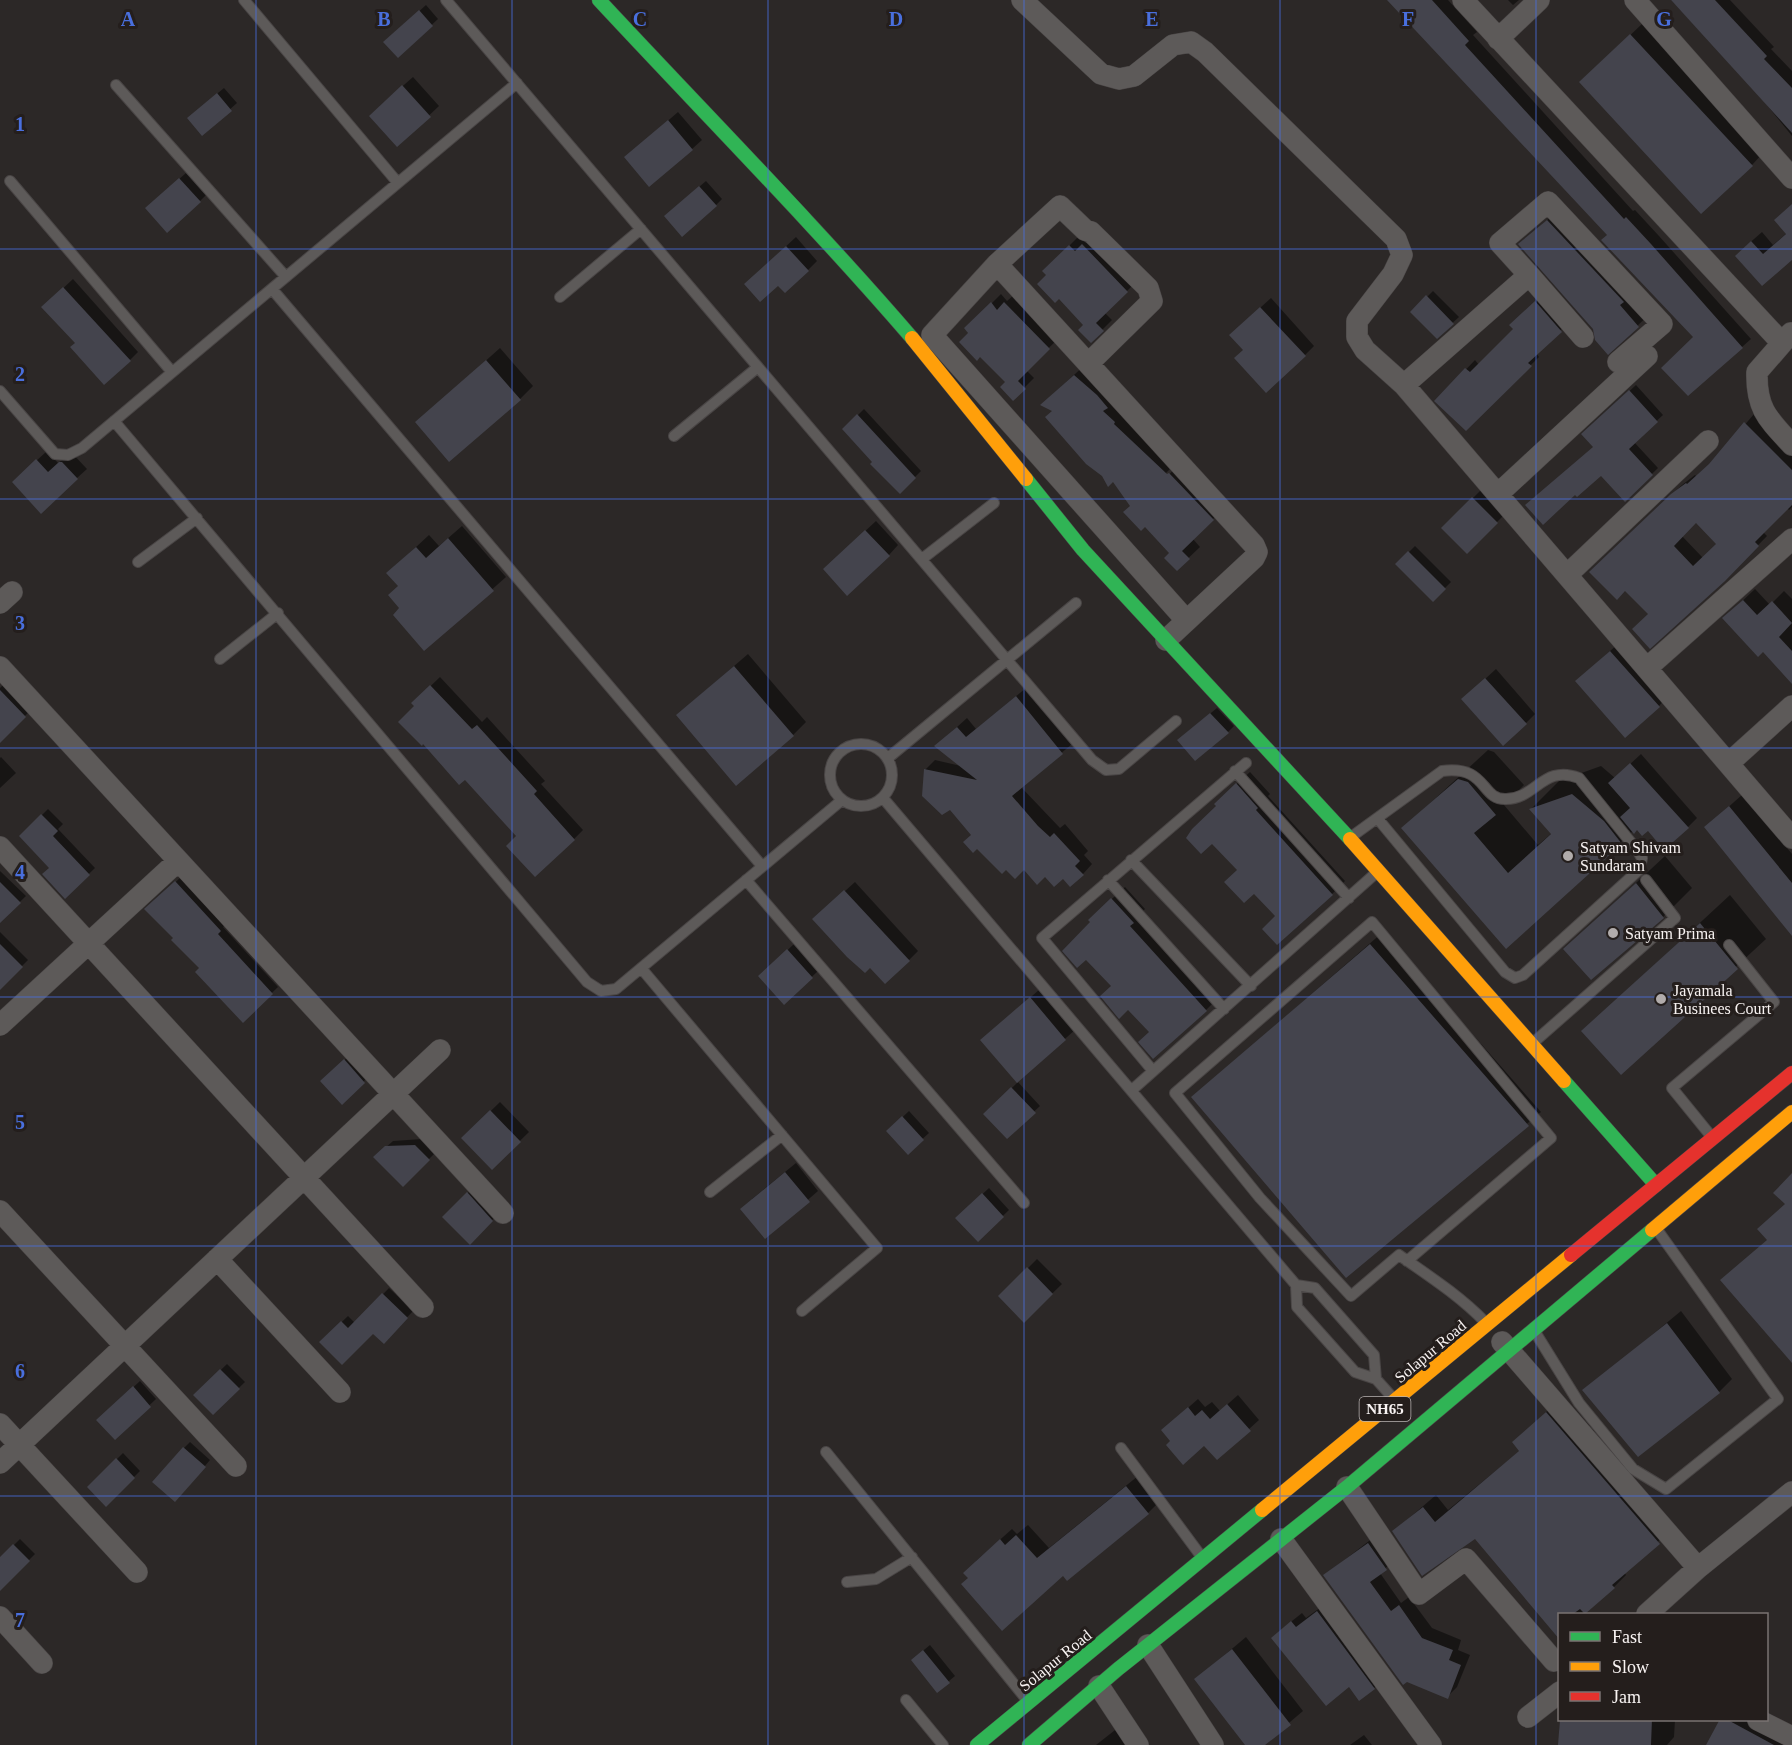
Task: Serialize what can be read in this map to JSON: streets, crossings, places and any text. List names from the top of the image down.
{
  "streets": {
    "main road": ["Solapur Road", "NH65"]
  },
  "places": ["Satyam Shivam Sundaram", "Satyam Prima", "Jayamala Businees Court"],
  "legend": ["Fast", "Slow", "Jam"],
  "grid": {
    "columns": [
      "A",
      "B",
      "C",
      "D",
      "E",
      "F",
      "G"
    ],
    "rows": [
      "1",
      "2",
      "3",
      "4",
      "5",
      "6",
      "7"
    ]
  }
}
